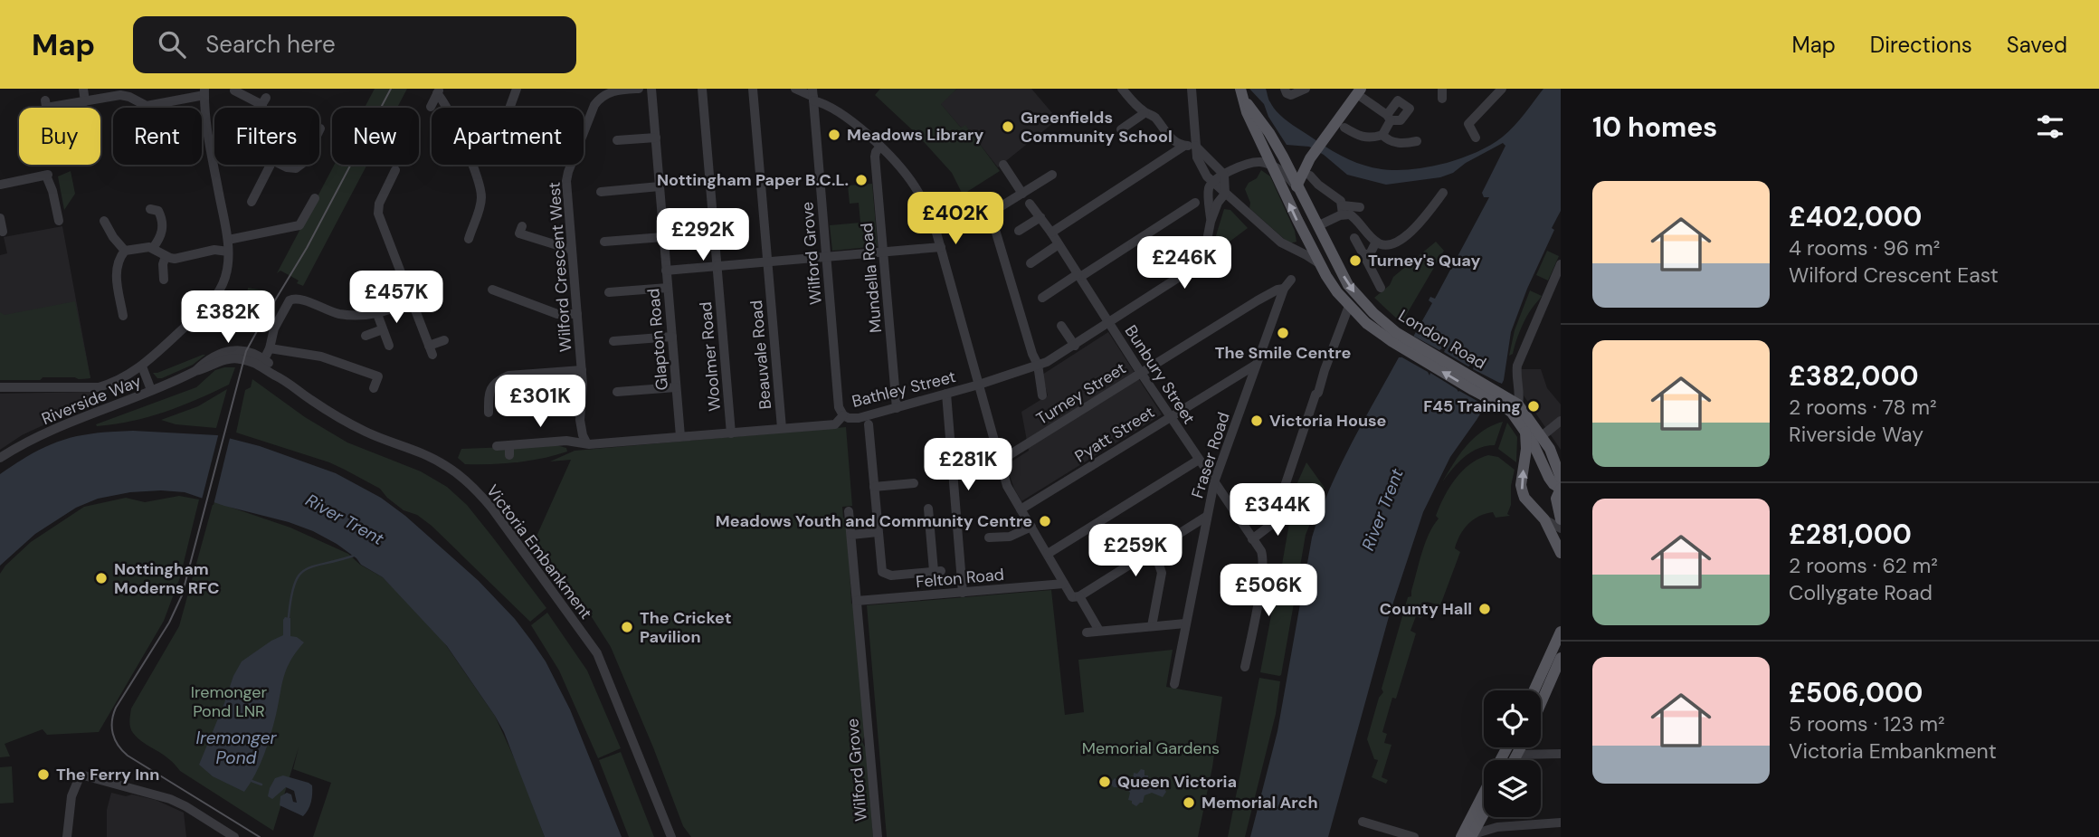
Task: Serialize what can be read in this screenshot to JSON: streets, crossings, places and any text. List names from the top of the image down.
{
  "streets": {
    "main road": ["London Road"],
    "street": [
      "Wilford Grove",
      "Wilford Crescent West",
      "Mundella Road",
      "Glapton Road",
      "Beauvale Road",
      "Woolmer Road",
      "Bunbury Street",
      "Bathley Street",
      "Turney Street",
      "Riverside Way",
      "Pyatt Street",
      "Fraser Road",
      "Victoria Embankment",
      "Felton Road"
    ]
  },
  "crossings": [
    ["Wilford Grove", "Bathley Street"],
    ["Wilford Grove", "Felton Road"],
    ["Wilford Crescent West", "Bathley Street"],
    ["Mundella Road", "Bathley Street"],
    ["Glapton Road", "Bathley Street"],
    ["Beauvale Road", "Bathley Street"],
    ["Woolmer Road", "Bathley Street"],
    ["Bunbury Street", "Bathley Street"],
    ["Bunbury Street", "Turney Street"],
    ["Bunbury Street", "Pyatt Street"],
    ["Bunbury Street", "Fraser Road"],
    ["Turney Street", "Fraser Road"],
    ["Riverside Way", "Victoria Embankment"],
    ["Pyatt Street", "Fraser Road"]
  ],
  "water": ["River Trent", "Iremonger Pond"],
  "parks": ["Iremonger Pond LNR", "Memorial Gardens"],
  "places": [
    "Greenfields Community School",
    "Meadows Library",
    "Nottingham Paper B.C.L.",
    "Turney's Quay",
    "The Smile Centre",
    "F45 Training",
    "Victoria House",
    "Meadows Youth and Community Centre",
    "Nottingham Moderns RFC",
    "County Hall",
    "The Cricket Pavilion",
    "The Ferry Inn",
    "Queen Victoria",
    "Memorial Arch"
  ],
  "page": {
    "header": "Map",
    "search": "Search here",
    "nav": ["Map", "Directions", "Saved"],
    "heading": "10 homes",
    "chip": [
      "Buy",
      "Rent",
      "Filters",
      "New",
      "Apartment"
    ],
    "list": [
      {
        "name": "£402,000",
        "note": "4 rooms · 96 m² · Wilford Crescent East"
      },
      {
        "name": "£382,000",
        "note": "2 rooms · 78 m² · Riverside Way"
      },
      {
        "name": "£281,000",
        "note": "2 rooms · 62 m² · Collygate Road"
      },
      {
        "name": "£506,000",
        "note": "5 rooms · 123 m² · Victoria Embankment"
      }
    ],
    "price": [
      "£402K",
      "£292K",
      "£246K",
      "£457K",
      "£382K",
      "£301K",
      "£281K",
      "£344K",
      "£259K",
      "£506K"
    ]
  }
}
